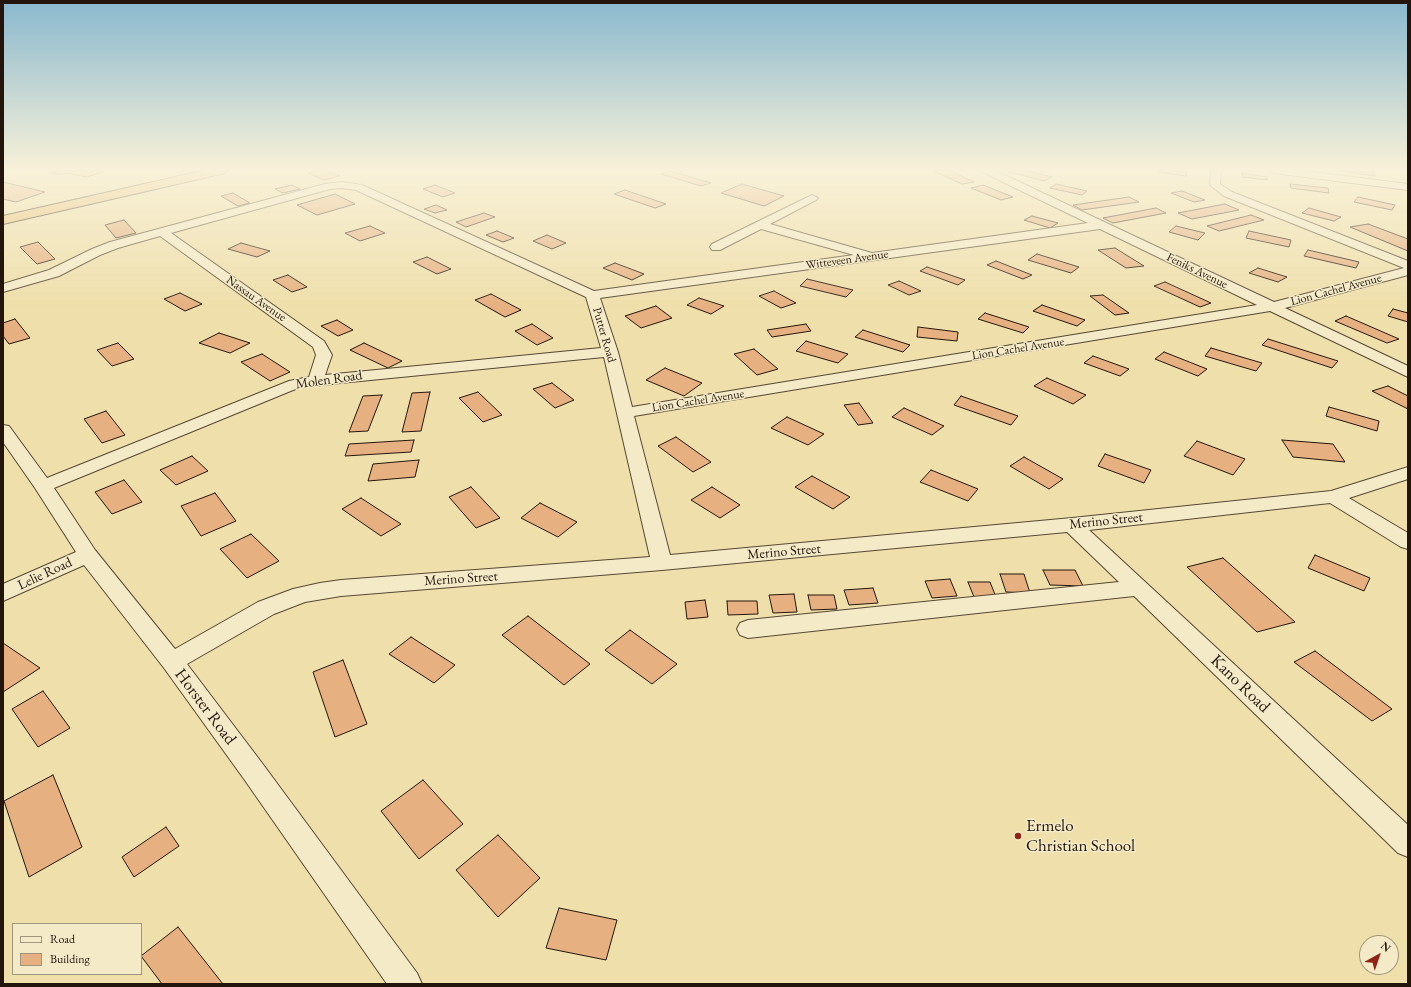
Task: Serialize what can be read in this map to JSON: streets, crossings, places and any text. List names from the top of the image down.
{
  "streets": {
    "street": [
      "Witteveen Avenue",
      "Feniks Avenue",
      "Lion Cachel Avenue",
      "Nassau Avenue",
      "Putter Road",
      "Molen Road",
      "Merino Street",
      "Lelie Road",
      "Kano Road",
      "Horster Road"
    ]
  },
  "crossings": [
    ["Witteveen Avenue", "Feniks Avenue"],
    ["Witteveen Avenue", "Putter Road"],
    ["Feniks Avenue", "Lion Cachel Avenue"],
    ["Lion Cachel Avenue", "Putter Road"],
    ["Nassau Avenue", "Putter Road"],
    ["Nassau Avenue", "Molen Road"],
    ["Putter Road", "Molen Road"],
    ["Putter Road", "Merino Street"],
    ["Molen Road", "Horster Road"],
    ["Merino Street", "Kano Road"],
    ["Merino Street", "Horster Road"],
    ["Lelie Road", "Horster Road"]
  ],
  "places": ["Ermelo Christian School"],
  "legend": ["Road", "Building"],
  "north": "top right"
}
